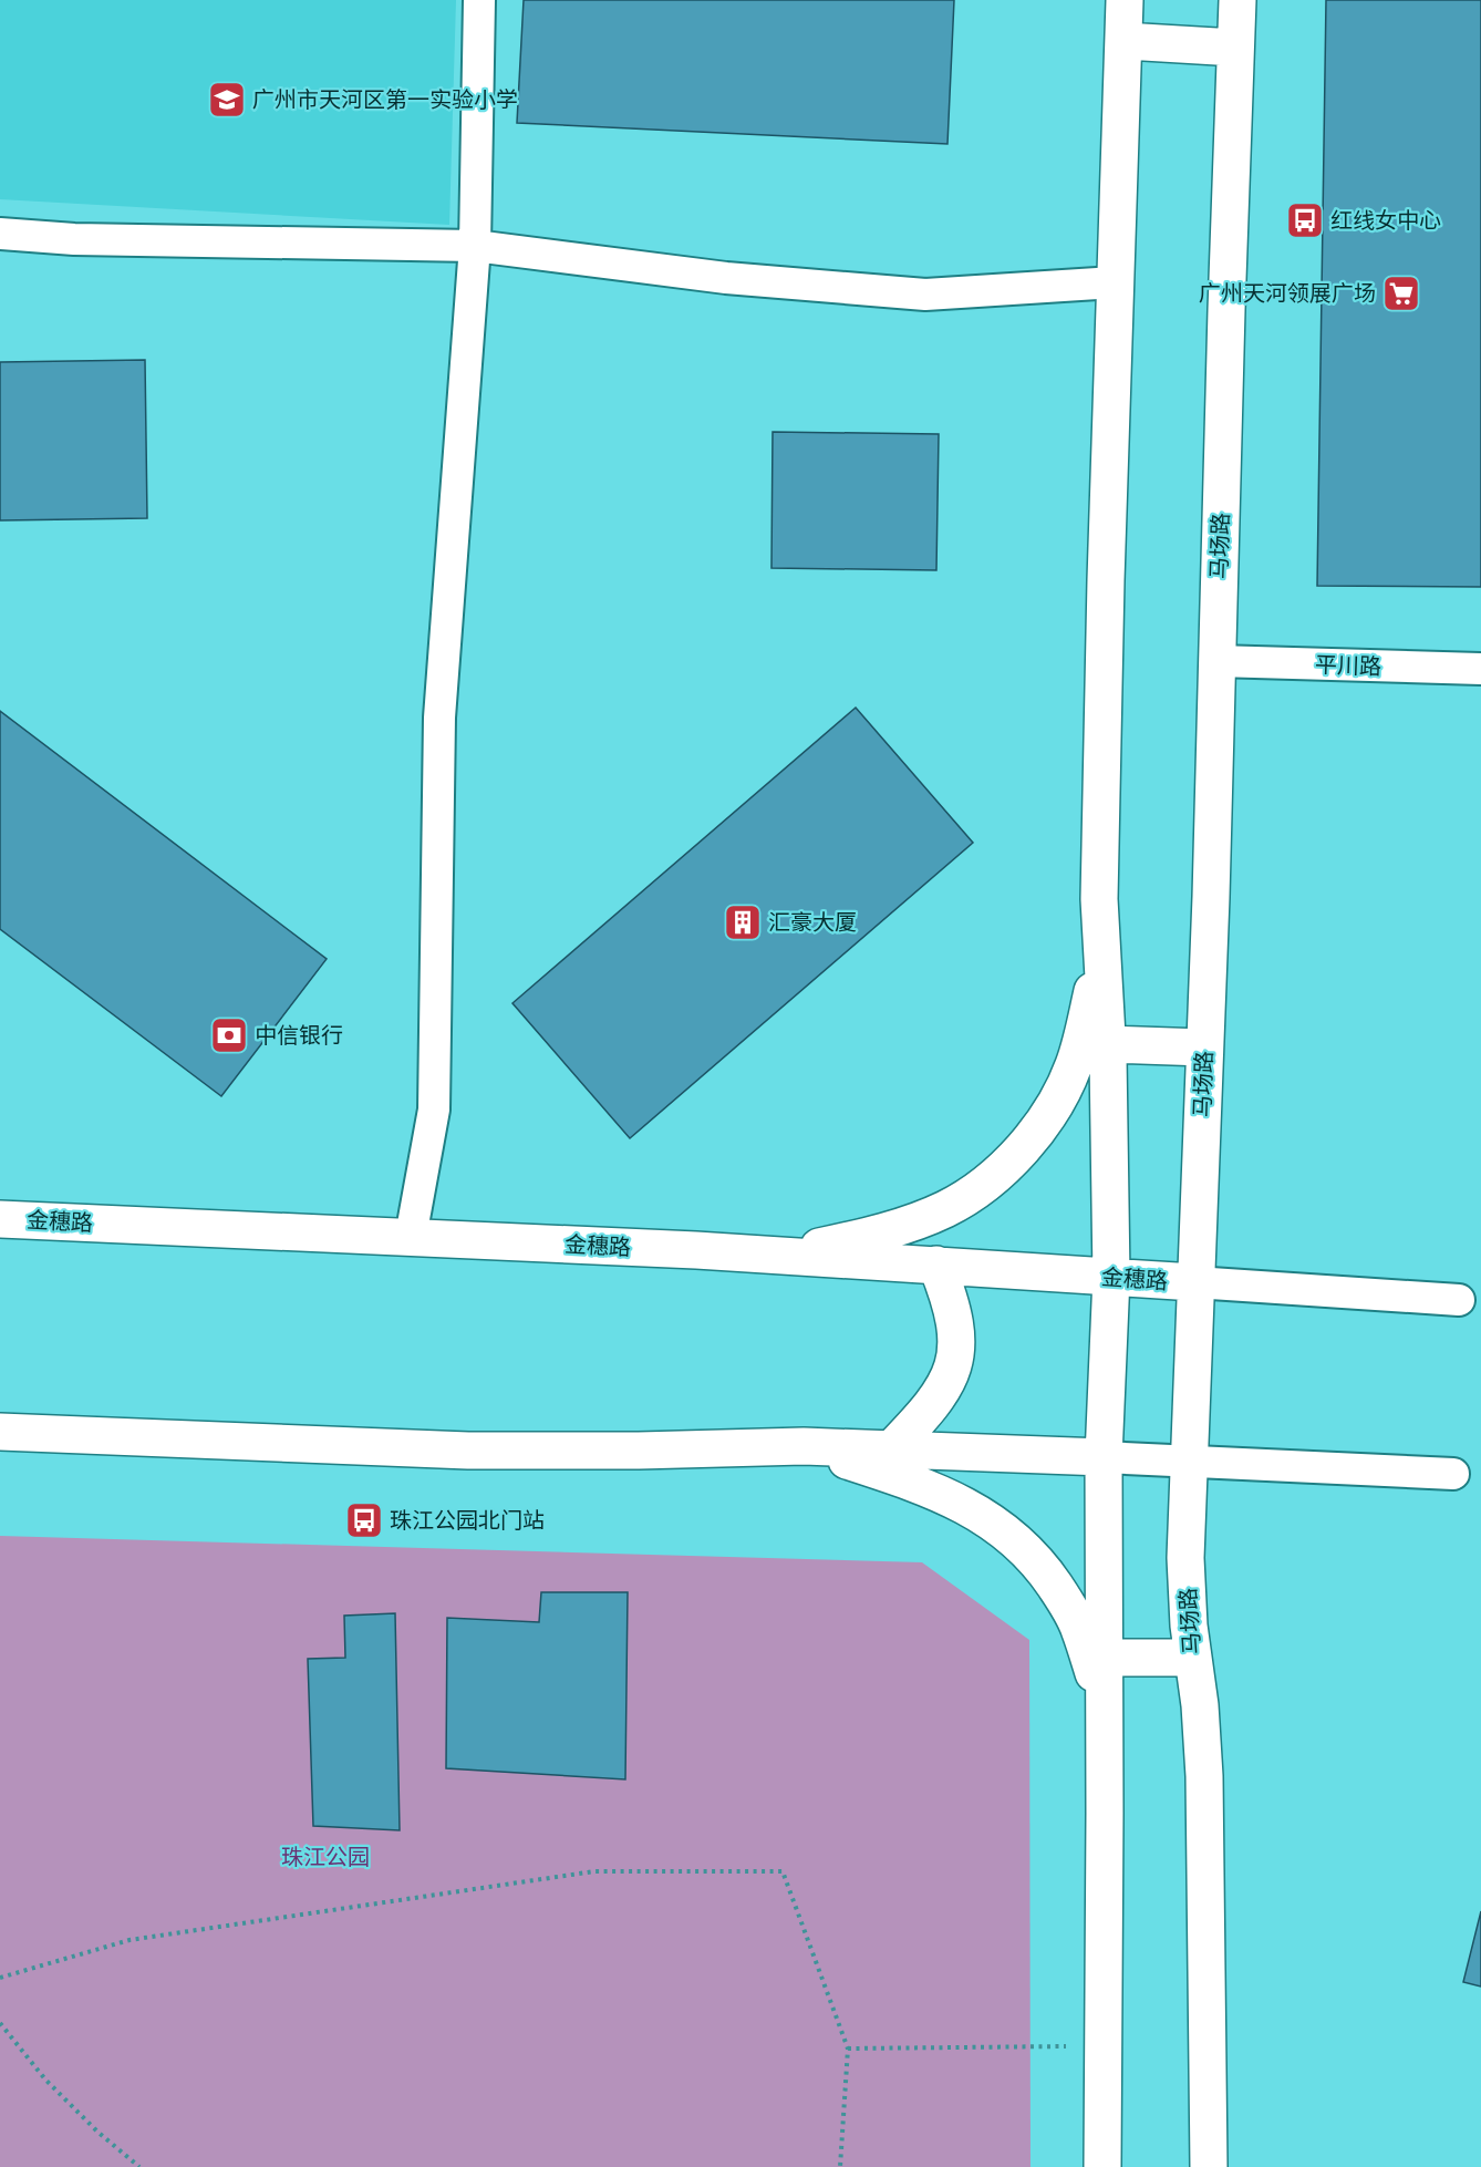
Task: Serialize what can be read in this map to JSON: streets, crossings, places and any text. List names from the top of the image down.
{
  "streets": {
    "main road": ["马场路", "金穗路"],
    "street": ["平川路"]
  },
  "crossings": [
    ["马场路", "平川路"],
    ["马场路", "金穗路"]
  ],
  "parks": ["珠江公园"],
  "places": {
    "school or university": ["广州市天河区第一实验小学"],
    "bus stop": ["红线女中心", "珠江公园北门站"],
    "supermarket": ["广州天河领展广场"],
    "building": ["汇豪大厦"],
    "bank": ["中信银行"]
  }
}
